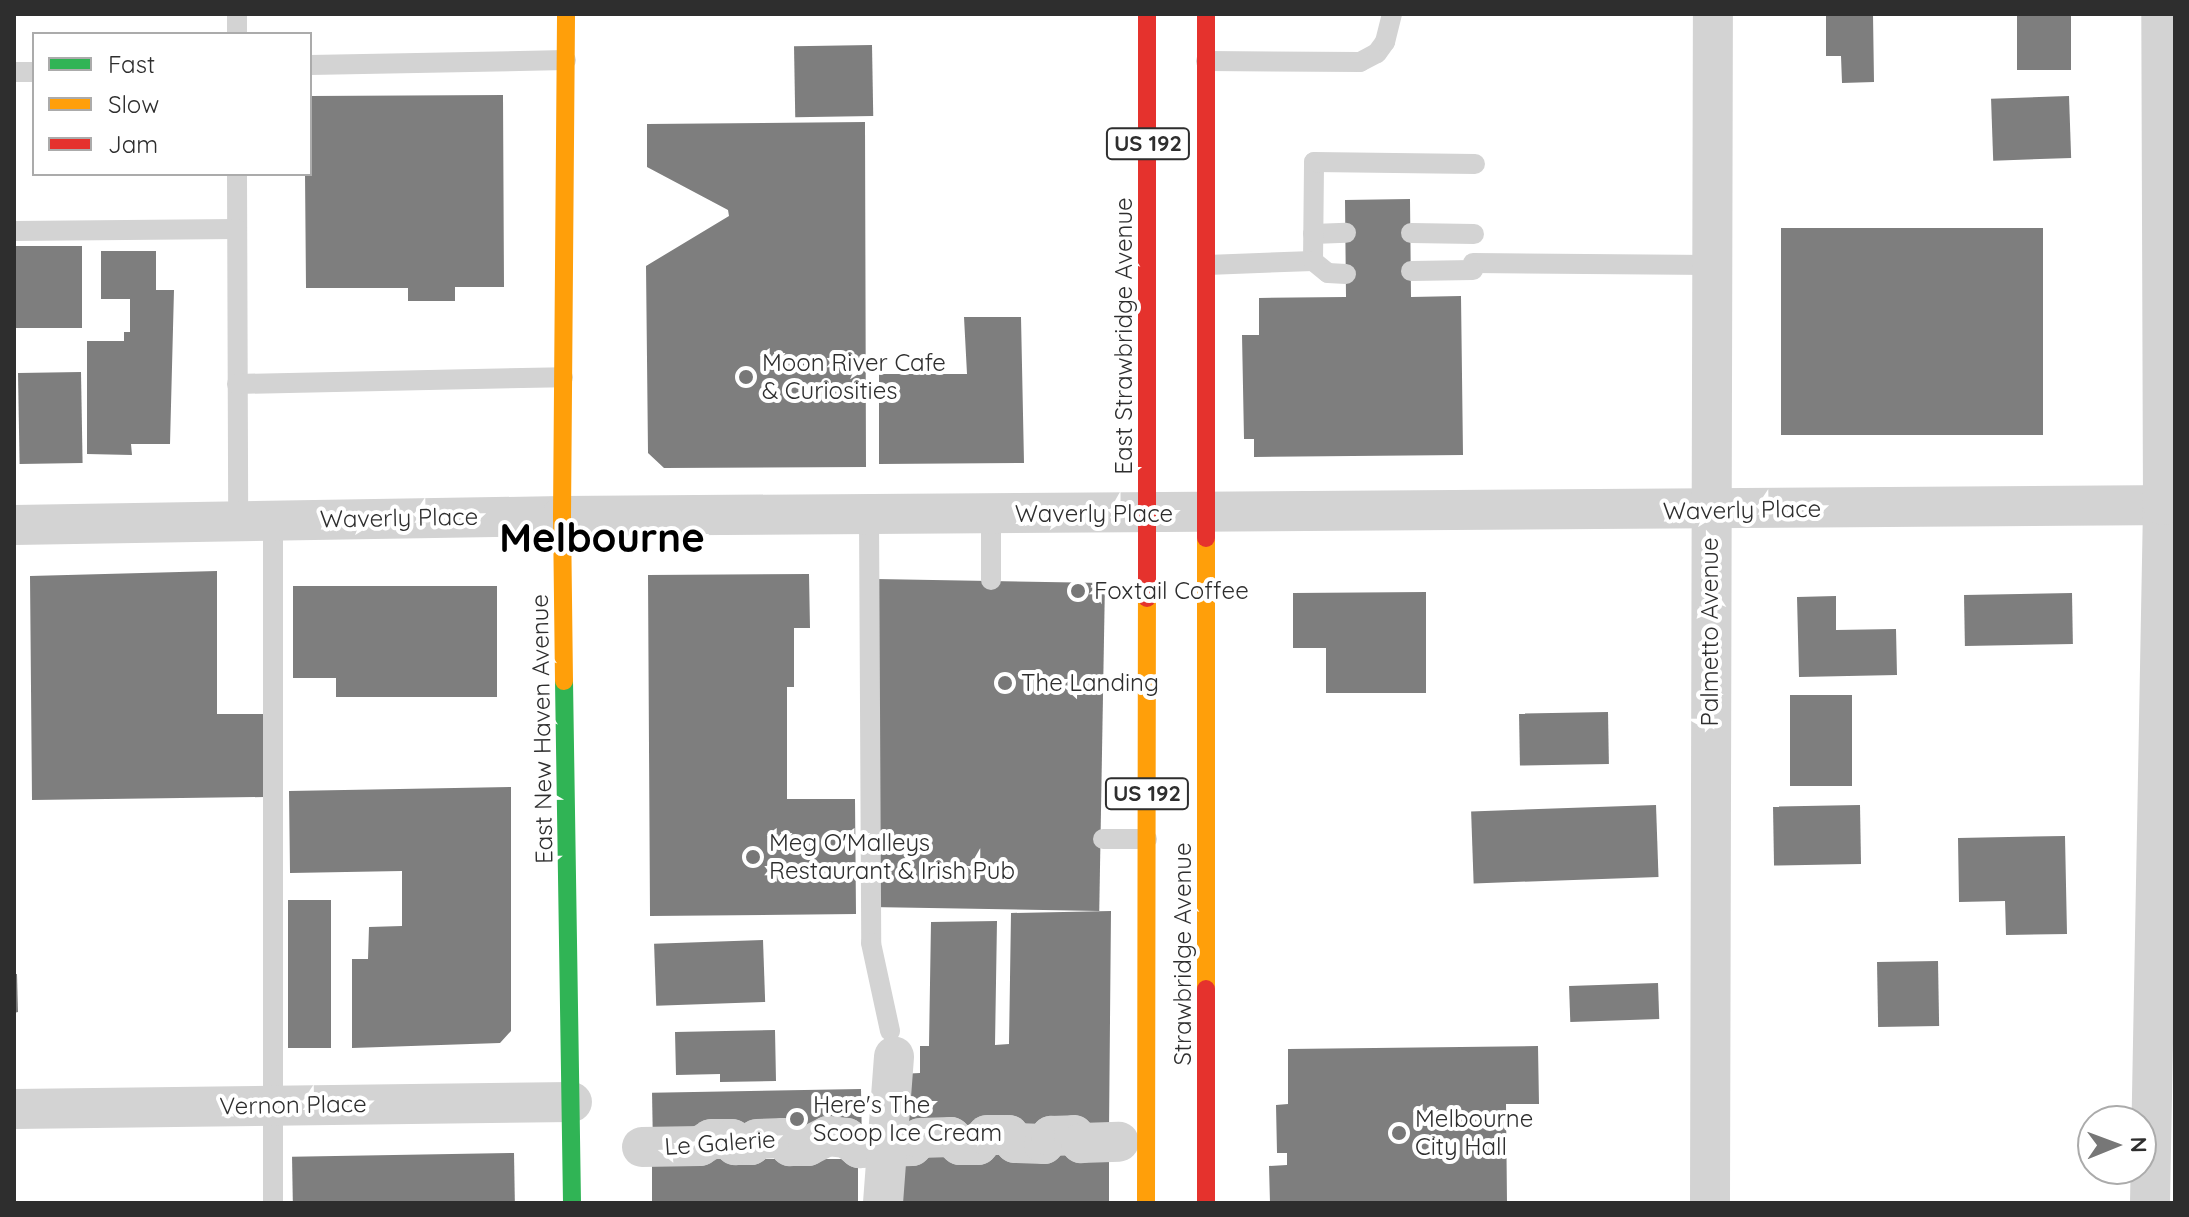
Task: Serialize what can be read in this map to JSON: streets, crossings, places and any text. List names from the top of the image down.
{
  "streets": {
    "main road": [
      "US 192",
      "East Strawbridge Avenue",
      "East New Haven Avenue",
      "Strawbridge Avenue"
    ],
    "street": [
      "Waverly Place",
      "Palmetto Avenue",
      "Vernon Place",
      "Le Galerie"
    ]
  },
  "crossings": [
    ["US 192", "Waverly Place"],
    ["US 192", "Strawbridge Avenue"],
    ["East Strawbridge Avenue", "Waverly Place"],
    ["East Strawbridge Avenue", "Strawbridge Avenue"],
    ["Waverly Place", "Palmetto Avenue"],
    ["Waverly Place", "East New Haven Avenue"],
    ["Waverly Place", "Strawbridge Avenue"],
    ["East New Haven Avenue", "Vernon Place"]
  ],
  "districts": ["Melbourne"],
  "places": [
    "Moon River Cafe & Curiosities",
    "Foxtail Coffee",
    "The Landing",
    "Meg O'Malleys Restaurant & Irish Pub",
    "Here's The Scoop Ice Cream",
    "Melbourne City Hall"
  ],
  "legend": ["Fast", "Slow", "Jam"],
  "north": "right"
}
